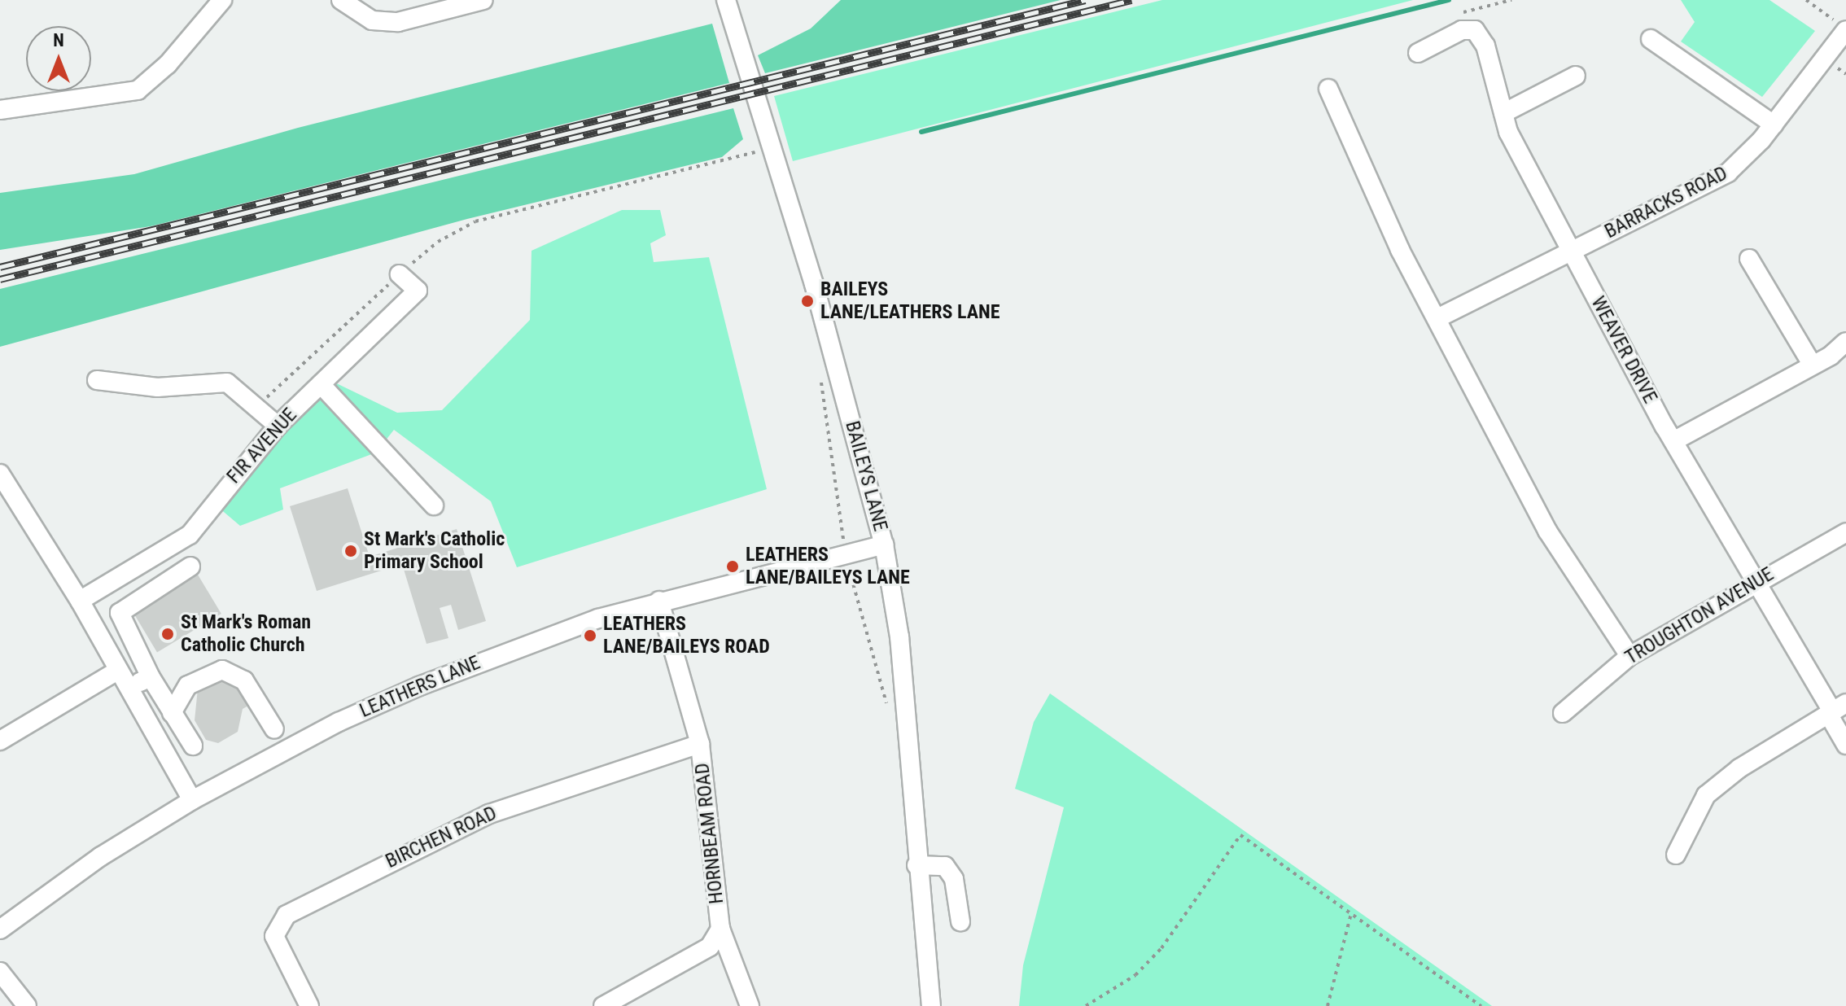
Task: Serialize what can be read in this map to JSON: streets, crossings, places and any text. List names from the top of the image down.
{
  "streets": {
    "street": [
      "BARRACKS ROAD",
      "WEAVER DRIVE",
      "FIR AVENUE",
      "BAILEYS LANE",
      "TROUGHTON AVENUE",
      "LEATHERS LANE",
      "HORNBEAM ROAD",
      "BIRCHEN ROAD"
    ]
  },
  "crossings": [
    ["BARRACKS ROAD", "WEAVER DRIVE"],
    ["WEAVER DRIVE", "TROUGHTON AVENUE"],
    ["BAILEYS LANE", "LEATHERS LANE"],
    ["LEATHERS LANE", "HORNBEAM ROAD"],
    ["HORNBEAM ROAD", "BIRCHEN ROAD"]
  ],
  "places": [
    "BAILEYS LANE/LEATHERS LANE",
    "St Mark's Catholic Primary School",
    "LEATHERS LANE/BAILEYS LANE",
    "St Mark's Roman Catholic Church",
    "LEATHERS LANE/BAILEYS ROAD"
  ],
  "north": "top"
}
